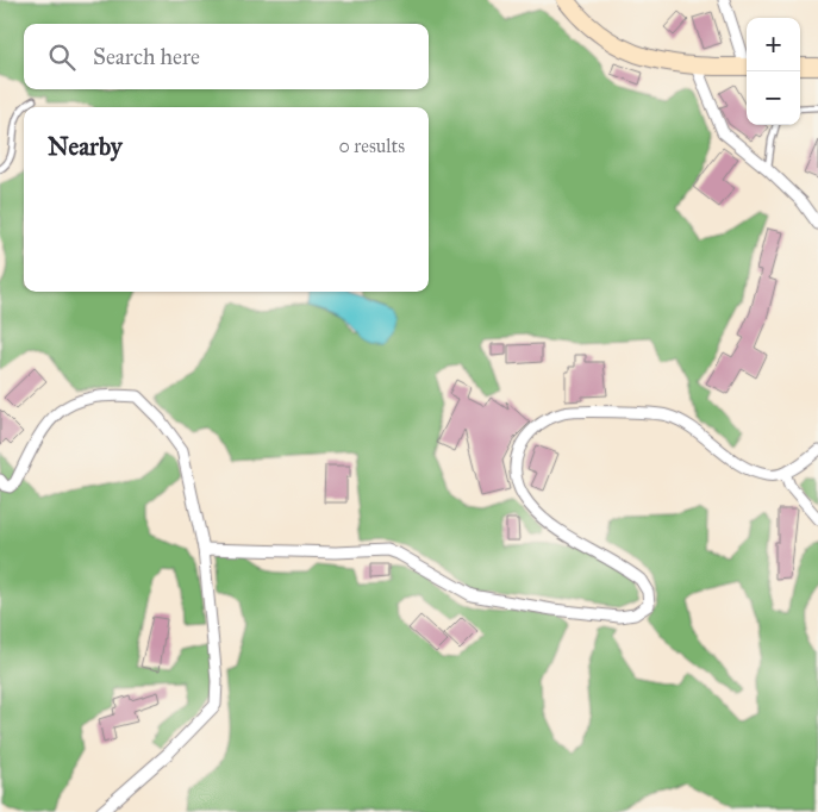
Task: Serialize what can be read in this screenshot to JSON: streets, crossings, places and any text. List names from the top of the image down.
{
  "page": {
    "map_buttons": ["+", "−"],
    "search": "Search here",
    "heading": ["Nearby", "0 results"]
  }
}
